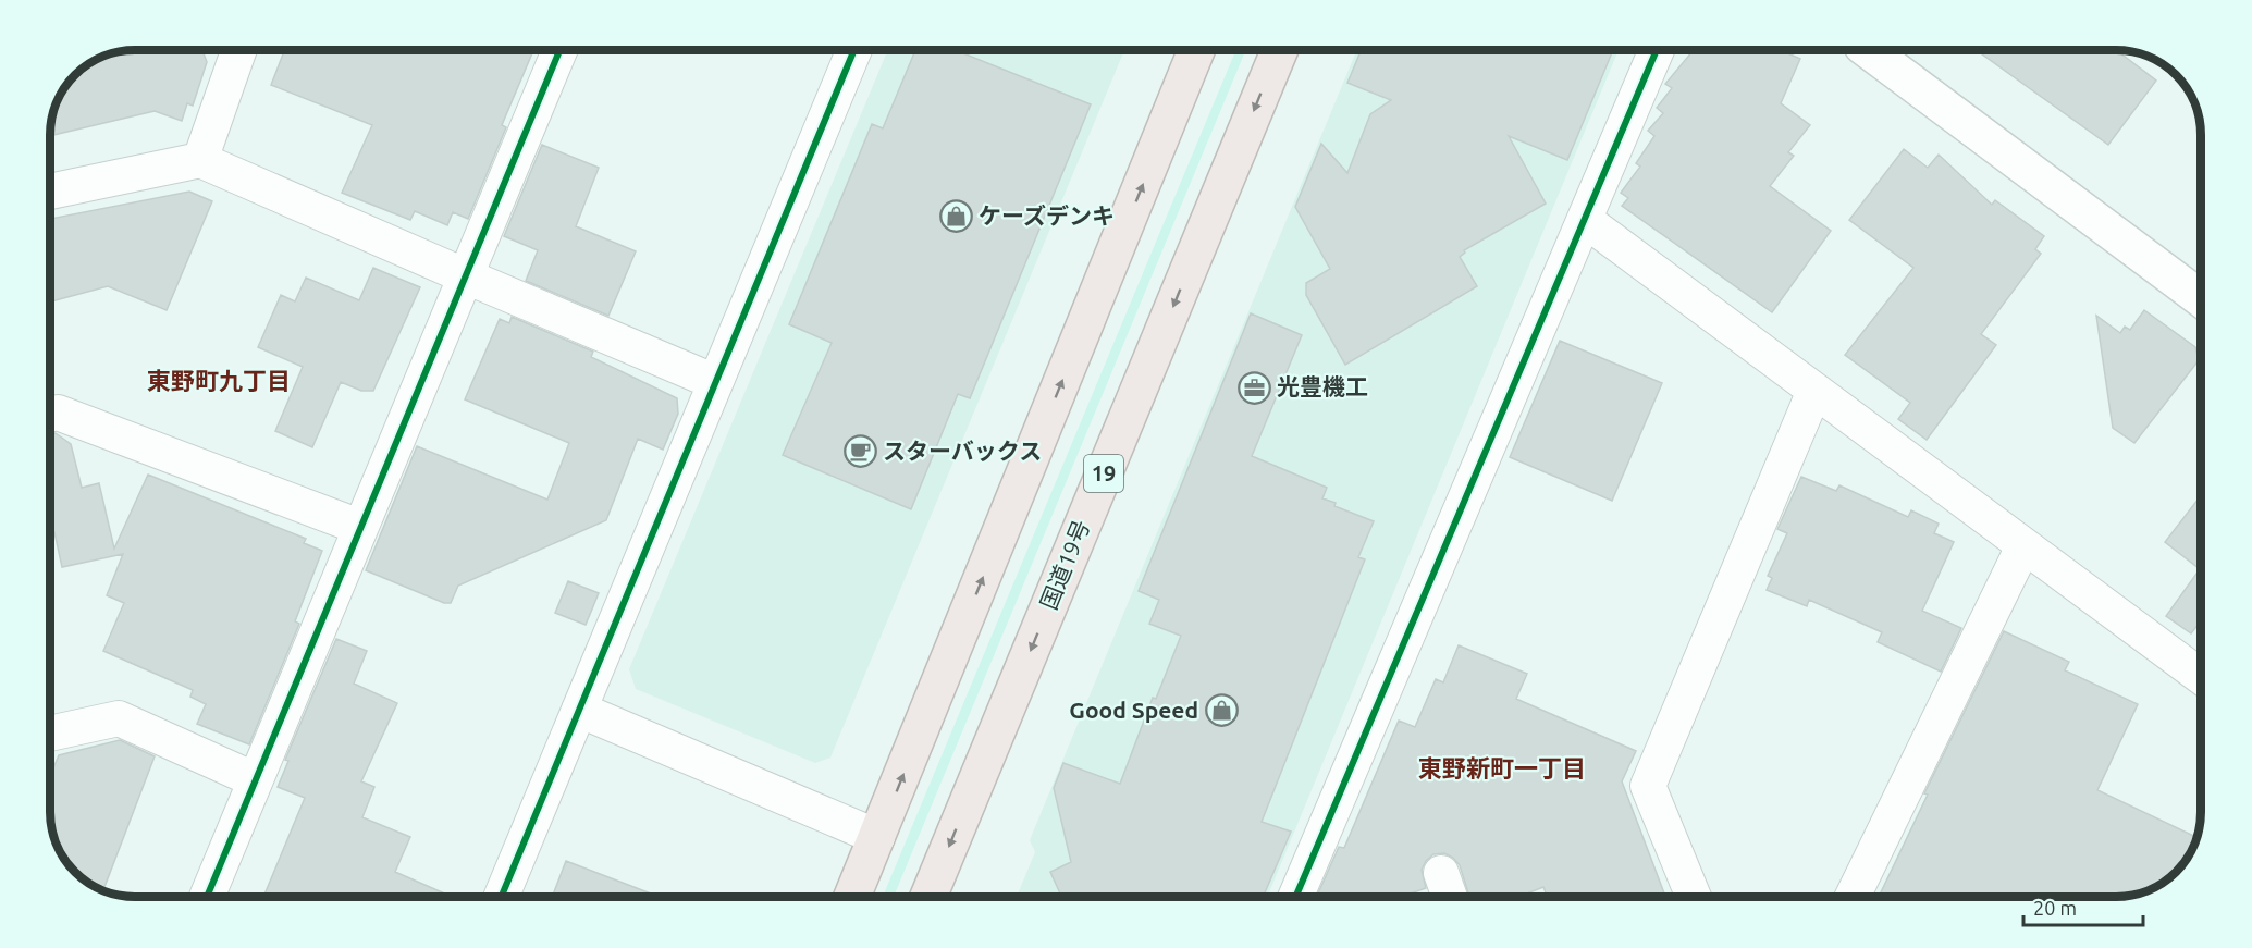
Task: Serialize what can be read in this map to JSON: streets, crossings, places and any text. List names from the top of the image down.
{
  "streets": {
    "highway": ["19", "国道19号"]
  },
  "districts": ["東野町九丁目", "東野新町一丁目"],
  "places": {
    "shop": ["ケーズデンキ", "Good Speed"],
    "office": ["光豊機工"],
    "cafe": ["スターバックス"]
  },
  "scale_bar": "20 m"
}
